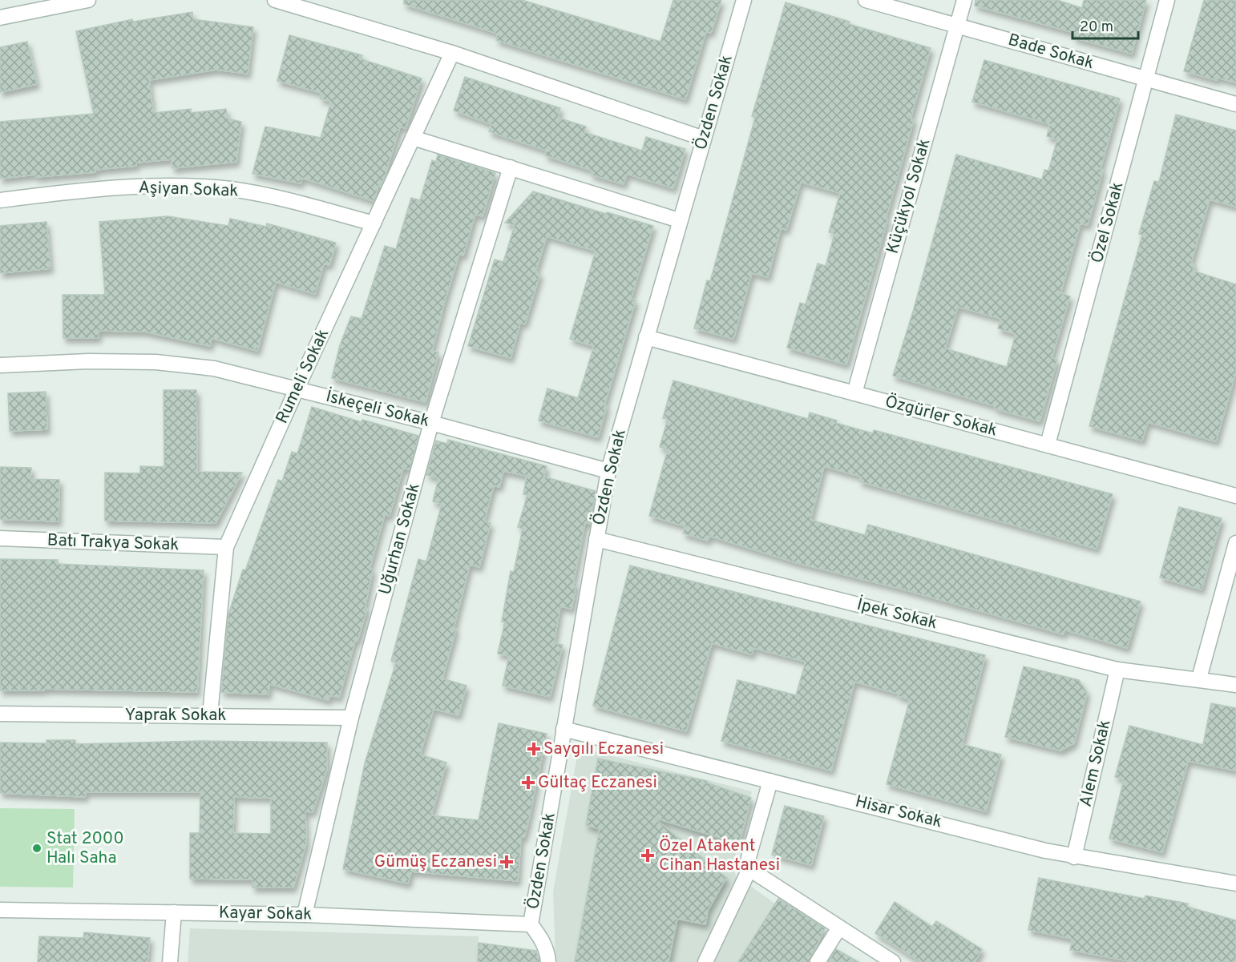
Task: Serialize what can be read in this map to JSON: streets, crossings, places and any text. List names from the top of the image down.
{
  "streets": {
    "street": [
      "Bade Sokak",
      "Özden Sokak",
      "Aşiyan Sokak",
      "Küçükyol Sokak",
      "Özel Sokak",
      "Rumeli Sokak",
      "İskeçeli Sokak",
      "Özgürler Sokak",
      "Uğurhan Sokak",
      "Batı Trakya Sokak",
      "İpek Sokak",
      "Yaprak Sokak",
      "Alem Sokak",
      "Hisar Sokak",
      "Kayar Sokak"
    ]
  },
  "crossings": [
    ["Bade Sokak", "Küçükyol Sokak"],
    ["Bade Sokak", "Özel Sokak"],
    ["Özden Sokak", "İskeçeli Sokak"],
    ["Özden Sokak", "Özgürler Sokak"],
    ["Özden Sokak", "İpek Sokak"],
    ["Özden Sokak", "Hisar Sokak"],
    ["Özden Sokak", "Kayar Sokak"],
    ["Aşiyan Sokak", "Rumeli Sokak"],
    ["Küçükyol Sokak", "Özgürler Sokak"],
    ["Özel Sokak", "Özgürler Sokak"],
    ["Rumeli Sokak", "İskeçeli Sokak"],
    ["Rumeli Sokak", "Batı Trakya Sokak"],
    ["Rumeli Sokak", "Yaprak Sokak"],
    ["İskeçeli Sokak", "Uğurhan Sokak"],
    ["Uğurhan Sokak", "Yaprak Sokak"],
    ["Uğurhan Sokak", "Kayar Sokak"],
    ["İpek Sokak", "Alem Sokak"],
    ["Alem Sokak", "Hisar Sokak"]
  ],
  "places": {
    "health": [
      "Saygılı Eczanesi",
      "Gültaç Eczanesi",
      "Özel Atakent Cihan Hastanesi",
      "Gümüş Eczanesi"
    ],
    "other": ["Stat 2000 Halı Saha"]
  },
  "scale_bar": "20 m"
}
